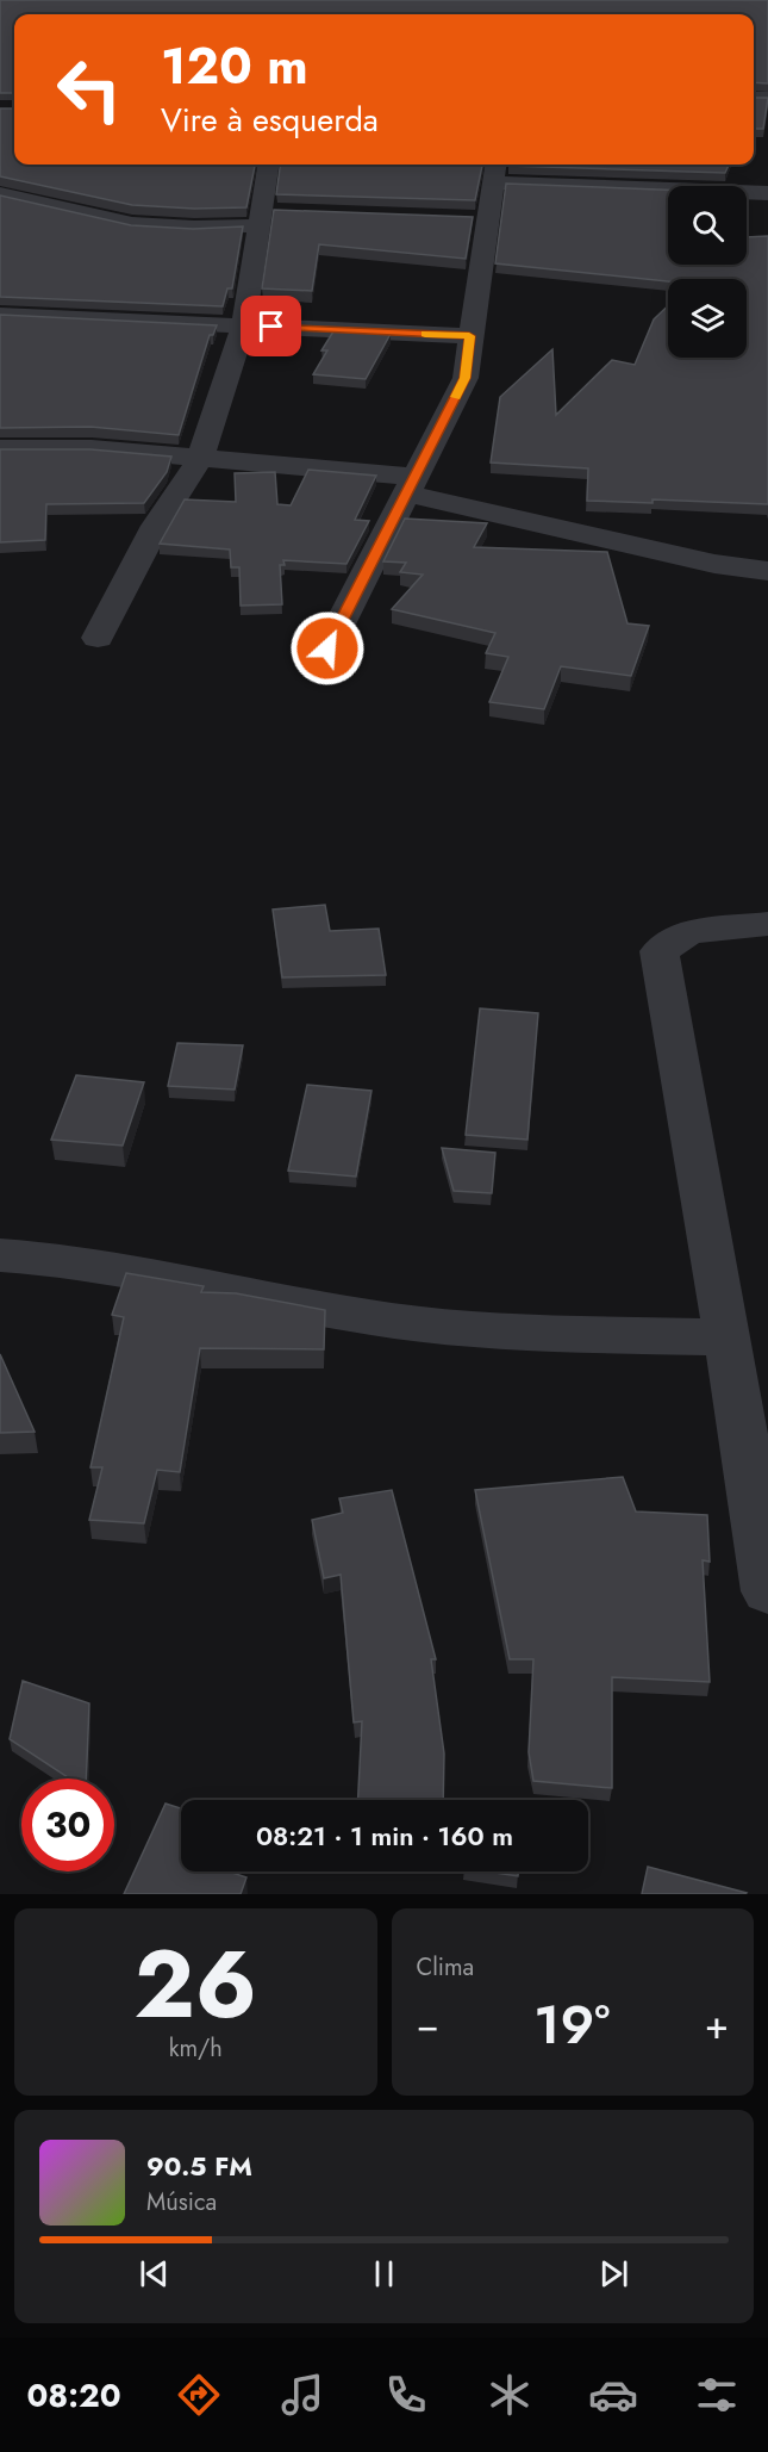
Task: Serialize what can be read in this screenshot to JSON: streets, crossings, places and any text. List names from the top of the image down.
{
  "page": {
    "turn": ["120 m", "Vire à esquerda"],
    "limit": "30",
    "trip": "08:21 · 1 min · 160 m",
    "tile": [
      ["26", "km/h"],
      "Clima"
    ],
    "heat": ["−", "19°", "+"],
    "song": ["90.5 FM", "Música"],
    "tabs": "08:20"
  }
}
